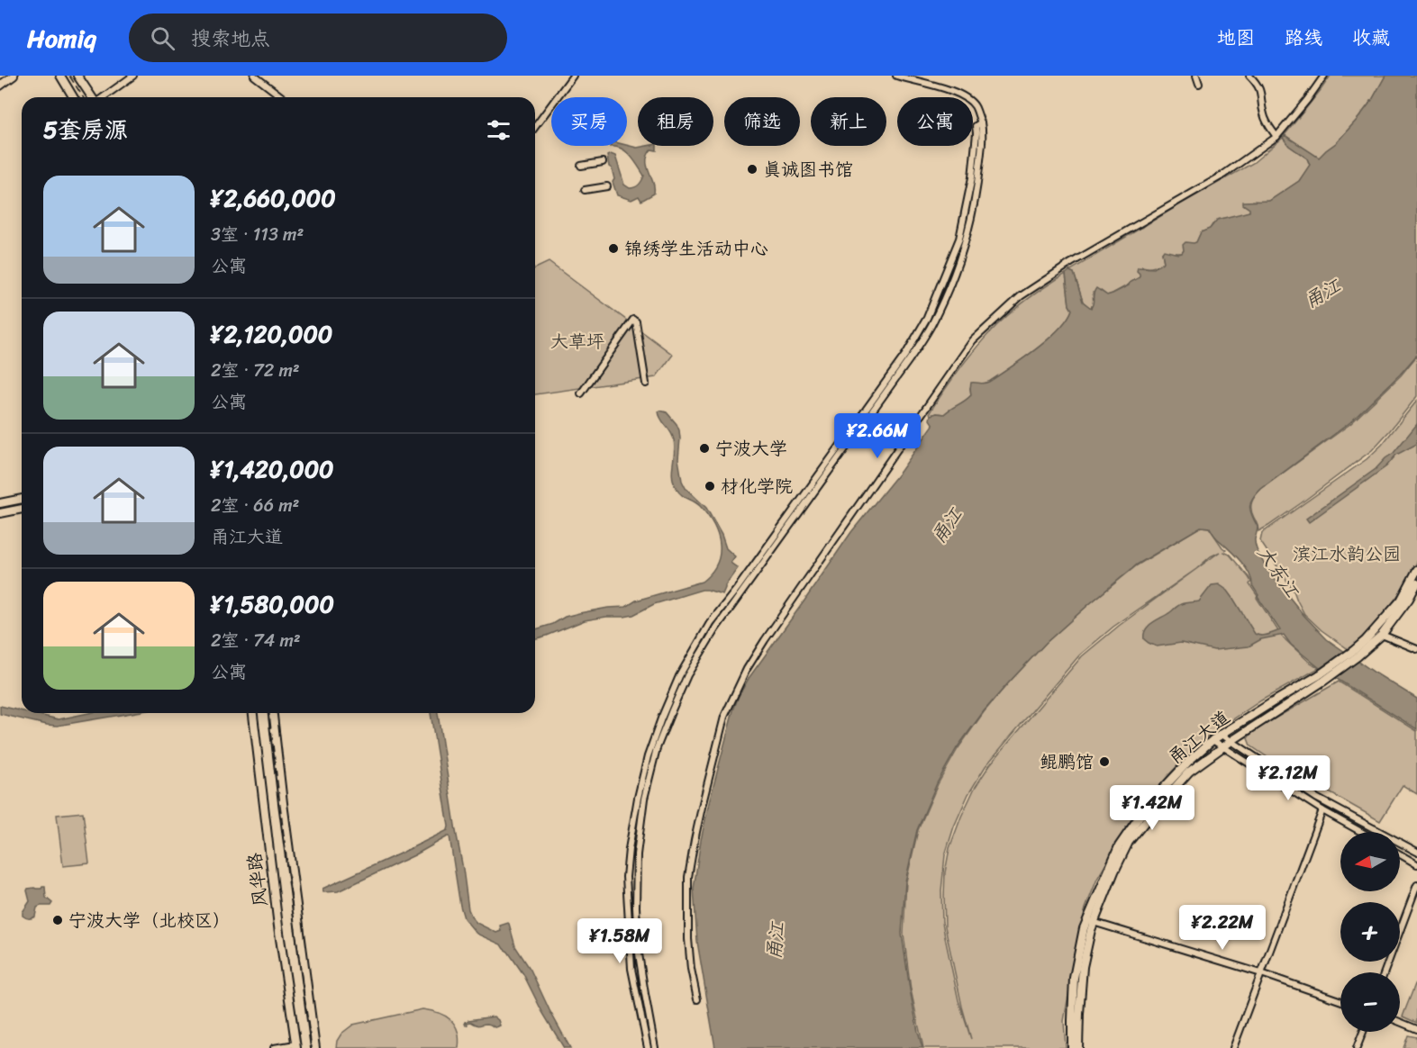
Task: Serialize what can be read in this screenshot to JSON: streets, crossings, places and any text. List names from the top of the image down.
{
  "streets": {
    "main road": ["甬江大道", "风华路"]
  },
  "water": ["甬江", "大东江"],
  "parks": ["大草坪", "滨江水韵公园"],
  "places": [
    "真诚图书馆",
    "锦绣学生活动中心",
    "宁波大学",
    "材化学院",
    "鲲鹏馆",
    "宁波大学（北校区）"
  ],
  "north": "left",
  "page": {
    "header": "Homiq",
    "search": "搜索地点",
    "nav": ["地图", "路线", "收藏"],
    "chip": [
      "买房",
      "租房",
      "筛选",
      "新上",
      "公寓"
    ],
    "heading": "5套房源",
    "list": [
      {
        "name": "¥2,660,000",
        "note": "3室 · 113 m² · 公寓"
      },
      {
        "name": "¥2,120,000",
        "note": "2室 · 72 m² · 公寓"
      },
      {
        "name": "¥1,420,000",
        "note": "2室 · 66 m² · 甬江大道"
      },
      {
        "name": "¥1,580,000",
        "note": "2室 · 74 m² · 公寓"
      }
    ],
    "price": [
      "¥2.66M",
      "¥2.12M",
      "¥1.42M",
      "¥2.22M",
      "¥1.58M"
    ],
    "map_buttons": ["+", "−"]
  }
}
